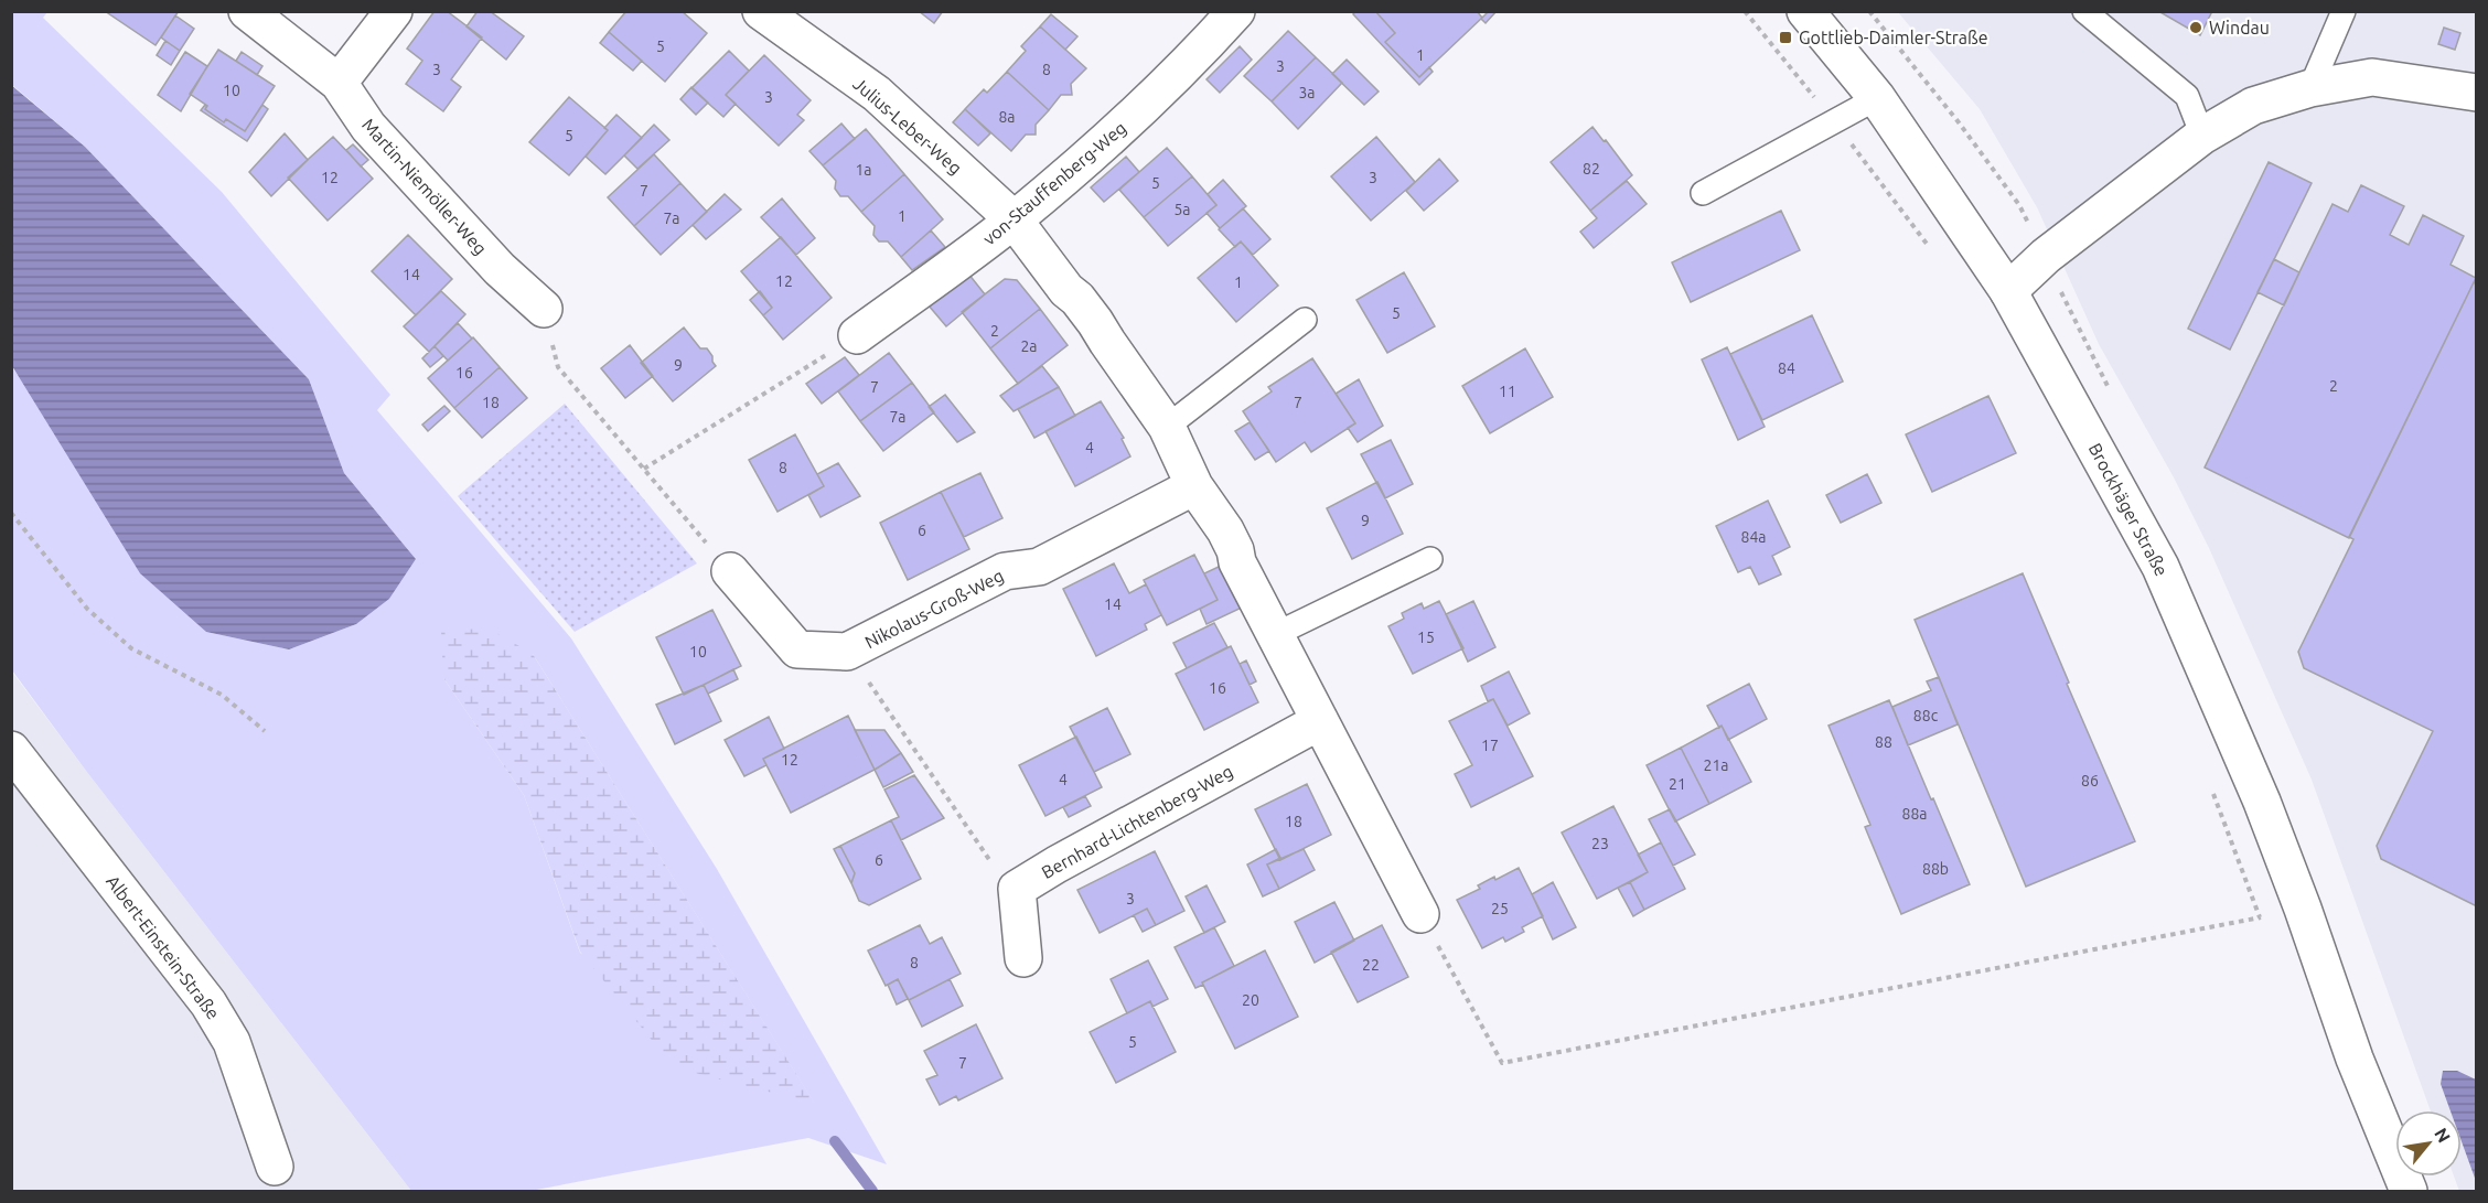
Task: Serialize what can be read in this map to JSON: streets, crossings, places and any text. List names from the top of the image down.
{
  "streets": {
    "street": [
      "Julius-Leber-Weg",
      "von-Stauffenberg-Weg",
      "Martin-Niemöller-Weg",
      "Brockhäger Straße",
      "Nikolaus-Groß-Weg",
      "Bernhard-Lichtenberg-Weg",
      "Albert-Einstein-Straße"
    ]
  },
  "crossings": [
    ["Julius-Leber-Weg", "von-Stauffenberg-Weg"]
  ],
  "places": {
    "other": ["Windau"],
    "transit": ["Gottlieb-Daimler-Straße"]
  },
  "house_numbers": [
    "5",
    "1",
    "3",
    "3",
    "8",
    "10",
    "3a",
    "3",
    "8a",
    "5",
    "82",
    "1a",
    "12",
    "3",
    "5",
    "7",
    "5a",
    "1",
    "7a",
    "14",
    "12",
    "1",
    "5",
    "2",
    "2a",
    "9",
    "84",
    "16",
    "2",
    "7",
    "11",
    "18",
    "7",
    "7a",
    "4",
    "8",
    "9",
    "6",
    "84a",
    "14",
    "15",
    "10",
    "16",
    "88c",
    "88",
    "17",
    "12",
    "21a",
    "4",
    "86",
    "21",
    "88a",
    "18",
    "23",
    "6",
    "88b",
    "3",
    "25",
    "8",
    "22",
    "20",
    "5",
    "7"
  ],
  "north": "top right"
}
